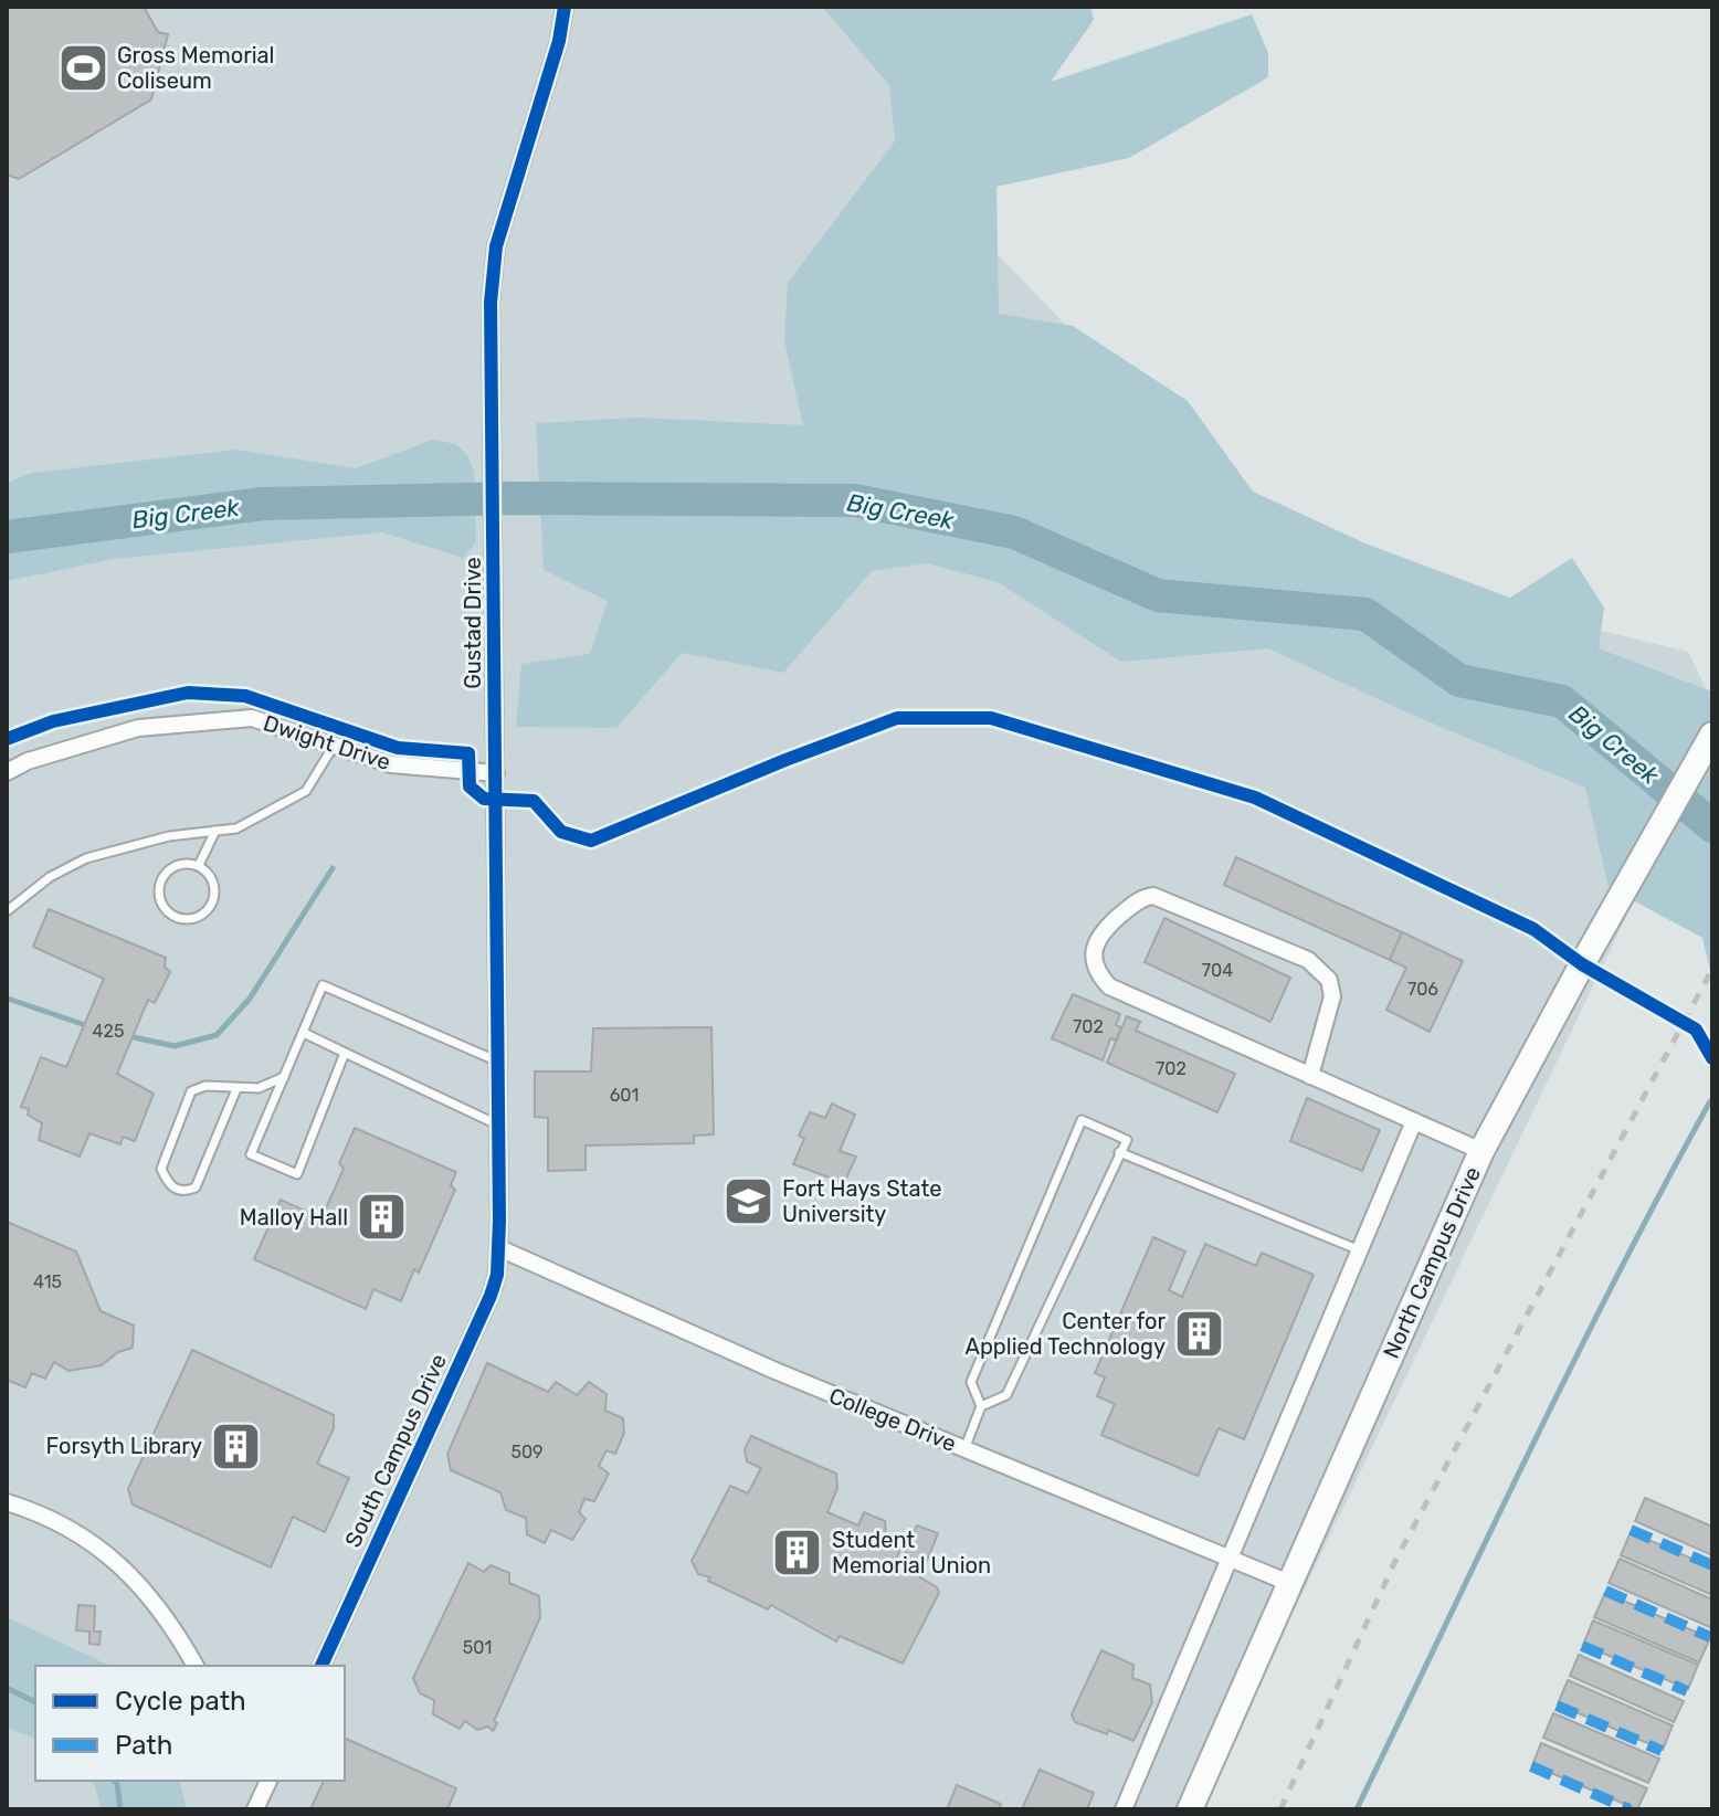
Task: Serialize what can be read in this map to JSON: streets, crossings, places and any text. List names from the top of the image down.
{
  "streets": {
    "main road": ["North Campus Drive"],
    "street": [
      "Gustad Drive",
      "Dwight Drive",
      "College Drive",
      "South Campus Drive"
    ]
  },
  "crossings": [
    ["Gustad Drive", "Dwight Drive"],
    ["Gustad Drive", "College Drive"],
    ["Gustad Drive", "South Campus Drive"],
    ["North Campus Drive", "College Drive"],
    ["College Drive", "South Campus Drive"]
  ],
  "water": ["Big Creek"],
  "places": {
    "sports": ["Gross Memorial Coliseum"],
    "school or university": ["Fort Hays State University"],
    "building": [
      "Malloy Hall",
      "Center for Applied Technology",
      "Forsyth Library",
      "Student Memorial Union"
    ]
  },
  "house_numbers": [
    "704",
    "706",
    "702",
    "425",
    "702",
    "601",
    "415",
    "509",
    "501"
  ],
  "legend": ["Cycle path", "Path"]
}
